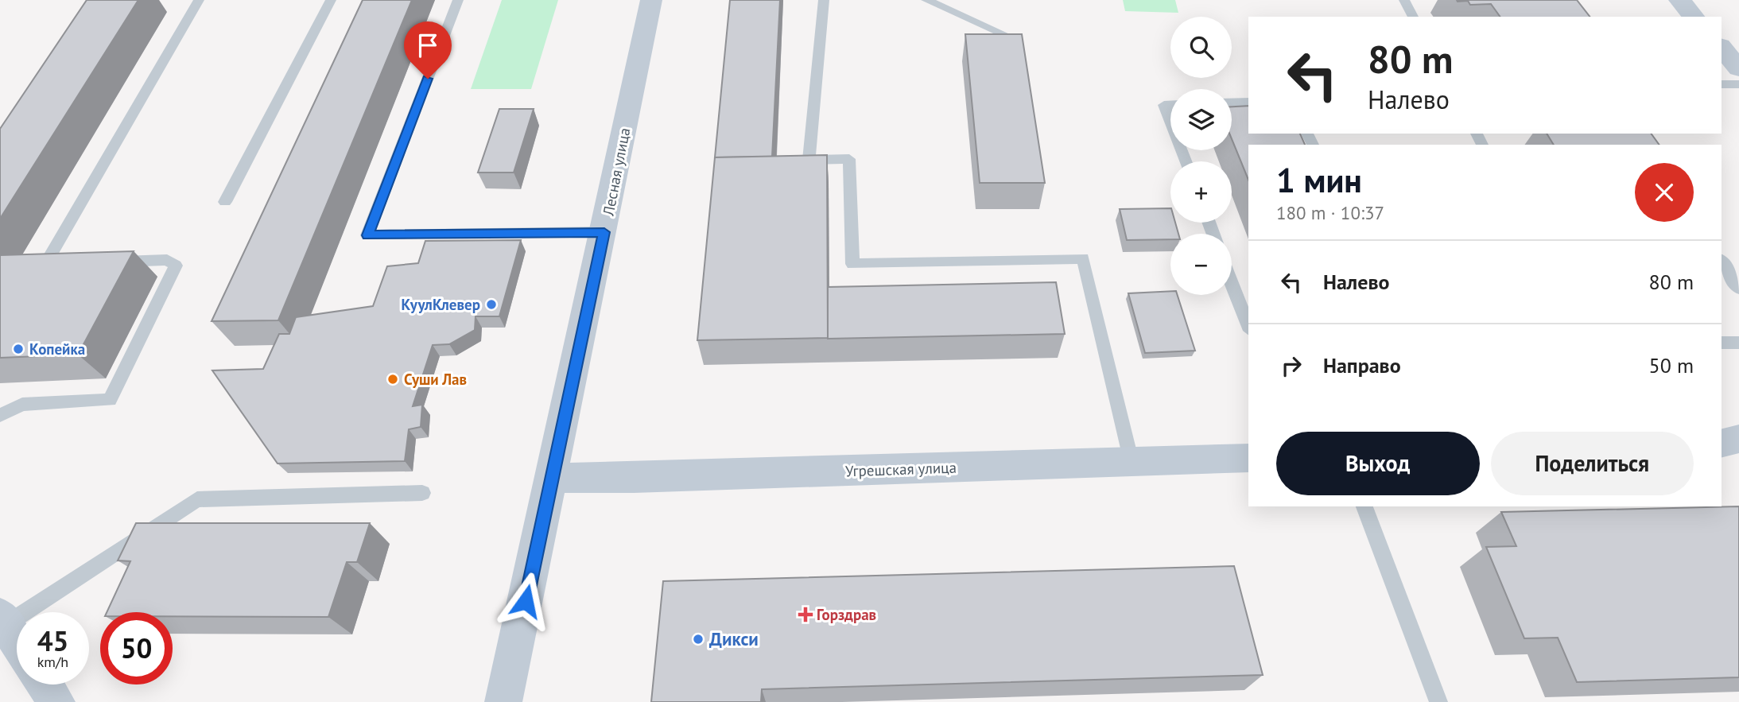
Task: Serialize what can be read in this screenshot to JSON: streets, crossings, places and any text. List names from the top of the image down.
{
  "streets": {
    "main road": ["Лесная улица", "Угрешская улица"]
  },
  "crossings": [
    ["Лесная улица", "Угрешская улица"]
  ],
  "places": {
    "other": [
      "КуулКлевер",
      "Копейка",
      "Суши Лав",
      "Дикси"
    ],
    "health": ["Горздрав"]
  },
  "page": {
    "map_buttons": ["+", "−"],
    "turn": ["80 m", "Налево"],
    "heading": ["1 мин", "180 m · 10:37"],
    "list": [
      {
        "name": "Налево",
        "value": "80 m"
      },
      {
        "name": "Направо",
        "value": "50 m"
      }
    ],
    "buttons": ["Выход", "Поделиться"],
    "speed": "45 km/h",
    "limit": "50"
  }
}
